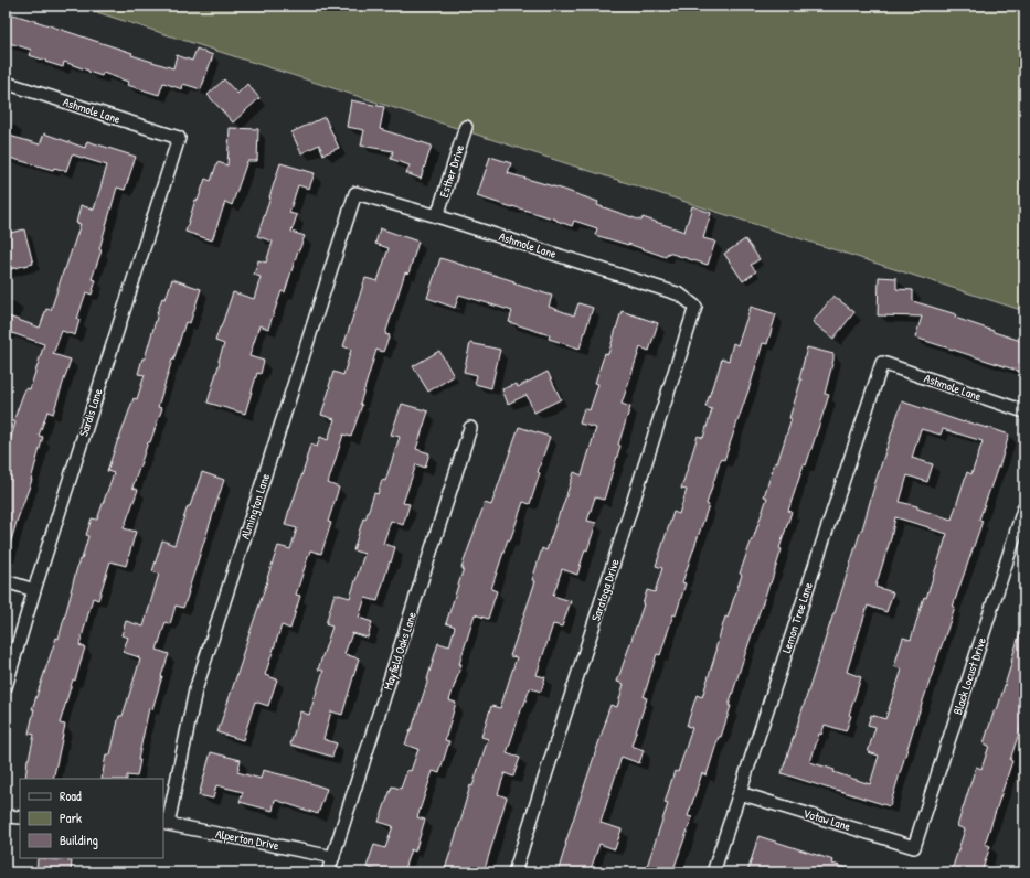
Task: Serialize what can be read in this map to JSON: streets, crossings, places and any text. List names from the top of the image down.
{
  "streets": {
    "street": [
      "Ashmole Lane",
      "Esther Drive",
      "Sardis Lane",
      "Almington Lane",
      "Saratoga Drive",
      "Lemon Tree Lane",
      "Mayfield Oaks Lane",
      "Black Locust Drive",
      "Votaw Lane",
      "Alperton Drive"
    ]
  },
  "crossings": [
    ["Ashmole Lane", "Esther Drive"],
    ["Ashmole Lane", "Sardis Lane"],
    ["Ashmole Lane", "Almington Lane"],
    ["Ashmole Lane", "Saratoga Drive"],
    ["Ashmole Lane", "Lemon Tree Lane"],
    ["Almington Lane", "Alperton Drive"],
    ["Lemon Tree Lane", "Votaw Lane"],
    ["Mayfield Oaks Lane", "Alperton Drive"],
    ["Black Locust Drive", "Votaw Lane"]
  ],
  "legend": ["Road", "Park", "Building"]
}
